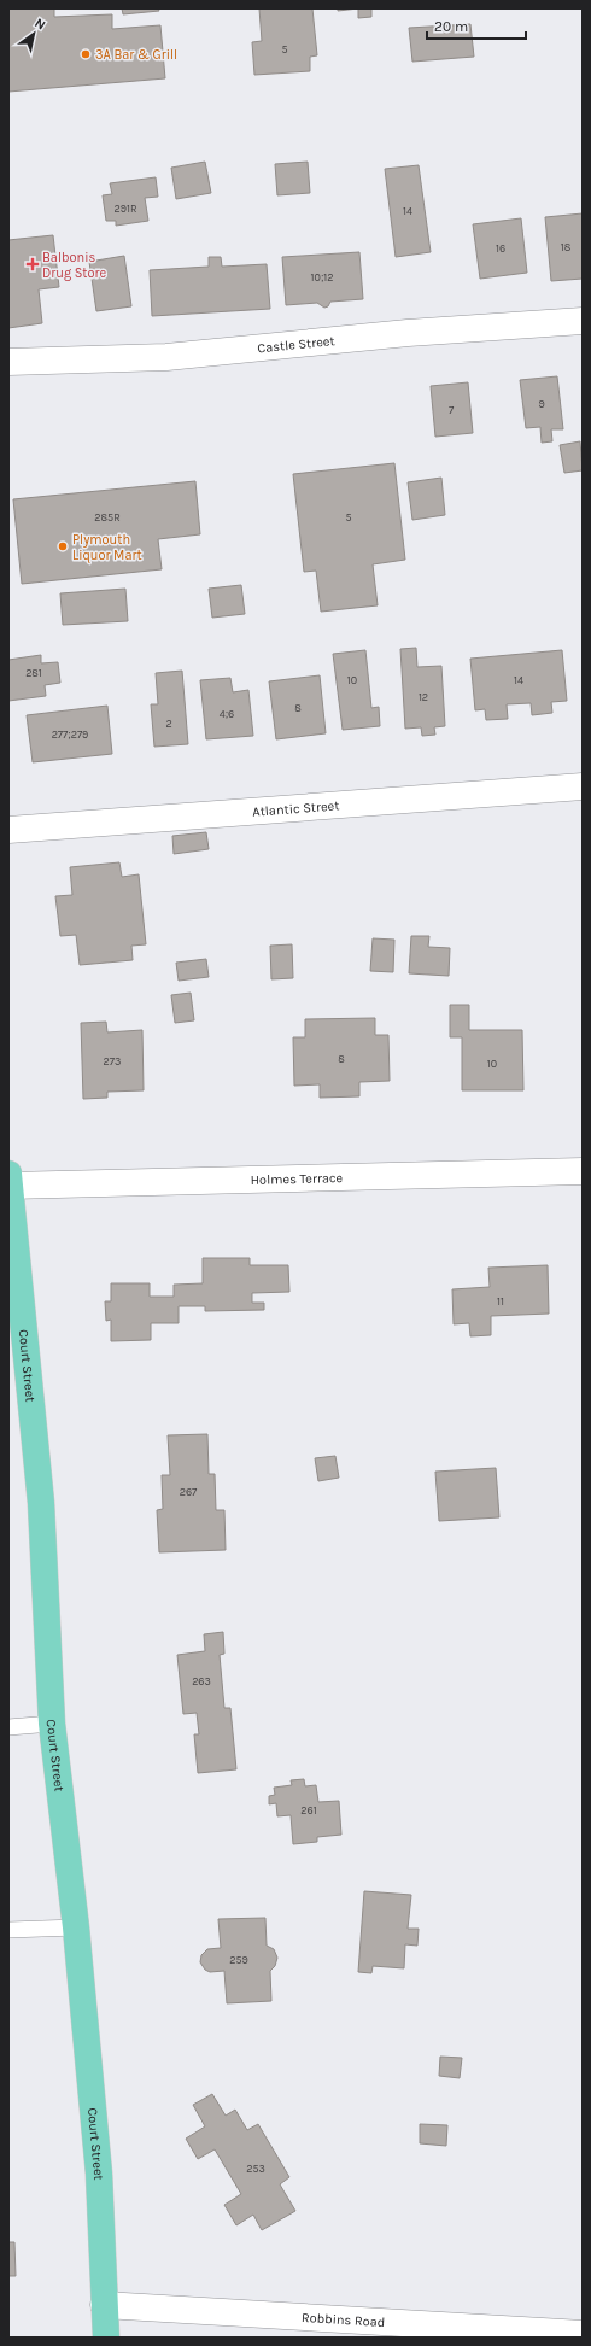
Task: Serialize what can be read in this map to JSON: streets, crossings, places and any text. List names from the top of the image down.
{
  "streets": {
    "main road": ["Court Street"],
    "street": [
      "Castle Street",
      "Atlantic Street",
      "Holmes Terrace",
      "Robbins Road"
    ]
  },
  "crossings": [
    ["Holmes Terrace", "Court Street"],
    ["Court Street", "Robbins Road"]
  ],
  "places": {
    "other": ["3A Bar & Grill", "Plymouth Liquor Mart"],
    "health": ["Balbonis Drug Store"]
  },
  "house_numbers": [
    "5",
    "291R",
    "14",
    "18",
    "16",
    "10;12",
    "9",
    "7",
    "285R",
    "5",
    "281",
    "10",
    "14",
    "12",
    "8",
    "4;6",
    "2",
    "277;279",
    "8",
    "273",
    "10",
    "11",
    "267",
    "263",
    "261",
    "259",
    "253"
  ],
  "scale_bar": "20 m",
  "north": "top right"
}
